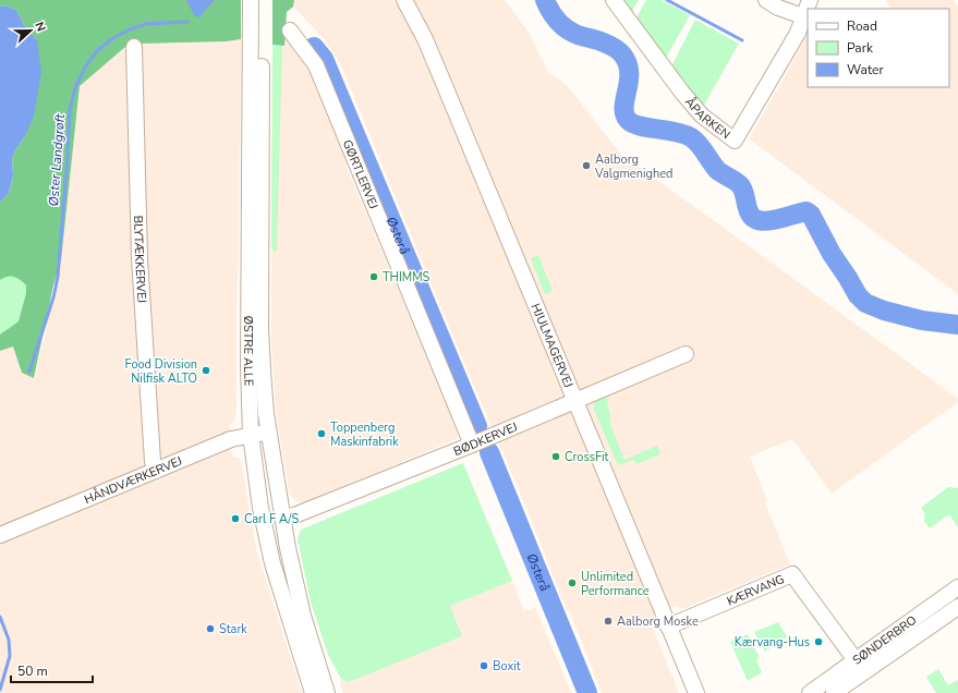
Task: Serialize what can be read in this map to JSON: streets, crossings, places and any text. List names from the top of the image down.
{
  "streets": {
    "street": [
      "ÅPARKEN",
      "GØRTLERVEJ",
      "BLYTÆKKERVEJ",
      "HJULMAGERVEJ",
      "ØSTRE ALLE",
      "BØDKERVEJ",
      "HÅNDVÆRKERVEJ",
      "KÆRVANG",
      "SØNDERBRO"
    ]
  },
  "crossings": [
    ["GØRTLERVEJ", "BØDKERVEJ"],
    ["BLYTÆKKERVEJ", "HÅNDVÆRKERVEJ"],
    ["HJULMAGERVEJ", "BØDKERVEJ"],
    ["HJULMAGERVEJ", "KÆRVANG"],
    ["ØSTRE ALLE", "BØDKERVEJ"],
    ["ØSTRE ALLE", "HÅNDVÆRKERVEJ"],
    ["KÆRVANG", "SØNDERBRO"]
  ],
  "water": ["Øster Landgrøft", "Østerå"],
  "places": [
    "Aalborg Valgmenighed",
    "THIMMS",
    "Food Division Nilfisk ALTO",
    "Toppenberg Maskinfabrik",
    "CrossFit",
    "Carl F A/S",
    "Unlimited Performance",
    "Aalborg Moske",
    "Stark",
    "Kærvang-Hus",
    "Boxit"
  ],
  "legend": ["Road", "Park", "Water"],
  "scale_bar": "50 m",
  "north": "right"
}
